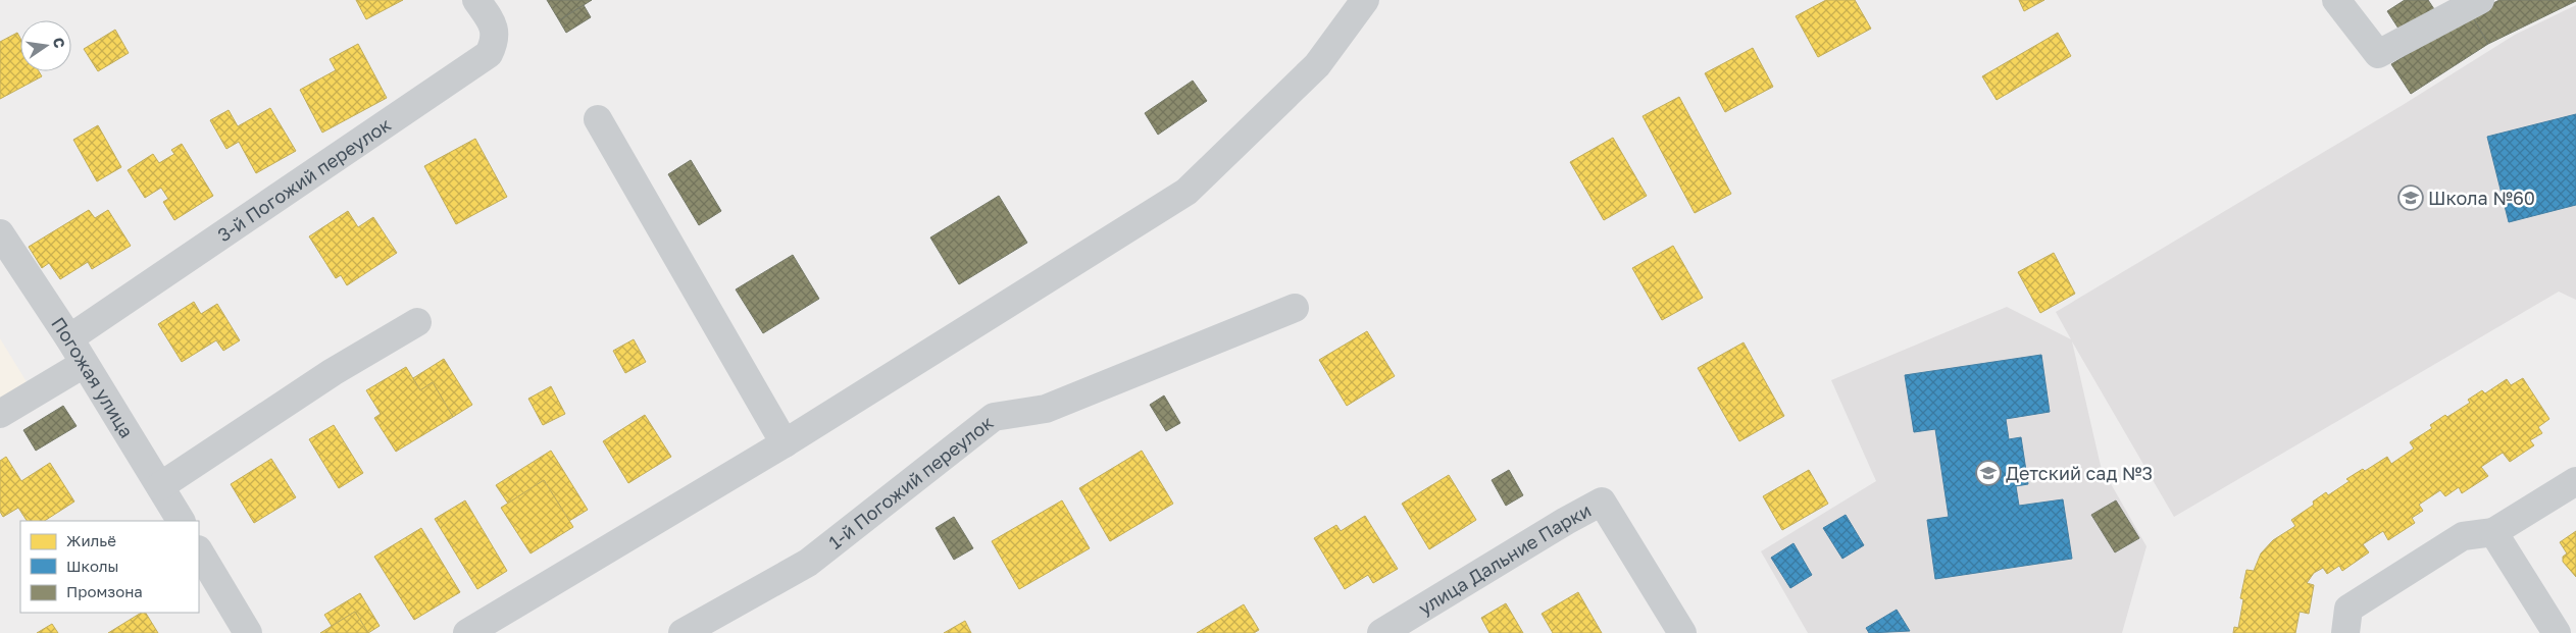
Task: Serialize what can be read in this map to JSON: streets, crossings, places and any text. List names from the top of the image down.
{
  "streets": {
    "street": [
      "3-й Погожий переулок",
      "Погожая улица",
      "1-й Погожий переулок",
      "улица Дальние Парки"
    ]
  },
  "crossings": [
    ["3-й Погожий переулок", "Погожая улица"]
  ],
  "places": {
    "school or university": ["Школа №60", "Детский сад №3"]
  },
  "legend": ["Жильё", "Школы", "Промзона"],
  "north": "right"
}
